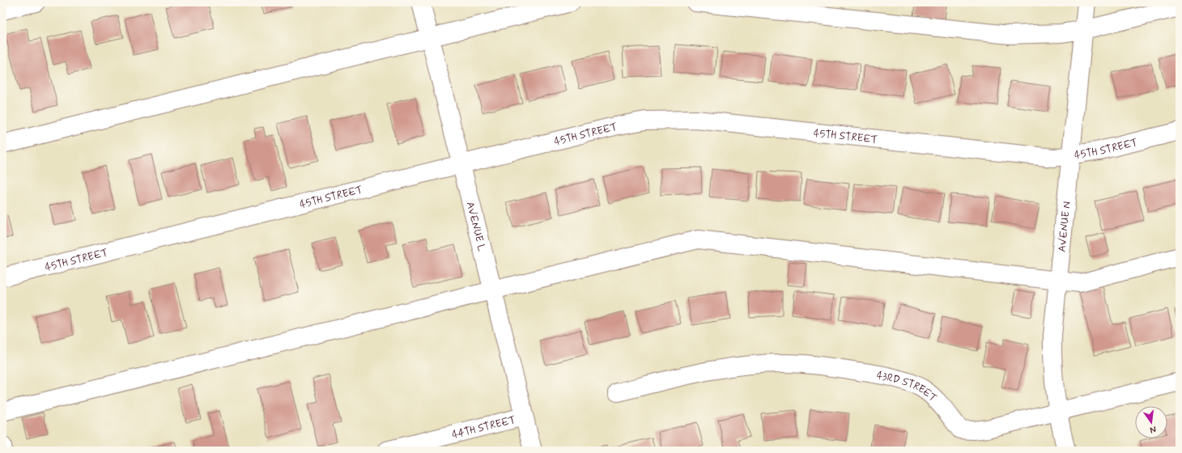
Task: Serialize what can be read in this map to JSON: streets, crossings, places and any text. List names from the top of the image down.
{
  "streets": {
    "street": [
      "45TH STREET",
      "AVENUE L",
      "AVENUE N",
      "43RD STREET",
      "44TH STREET"
    ]
  },
  "crossings": [
    ["45TH STREET", "AVENUE L"],
    ["45TH STREET", "AVENUE N"],
    ["AVENUE L", "44TH STREET"],
    ["AVENUE N", "43RD STREET"]
  ],
  "north": "bottom"
}
